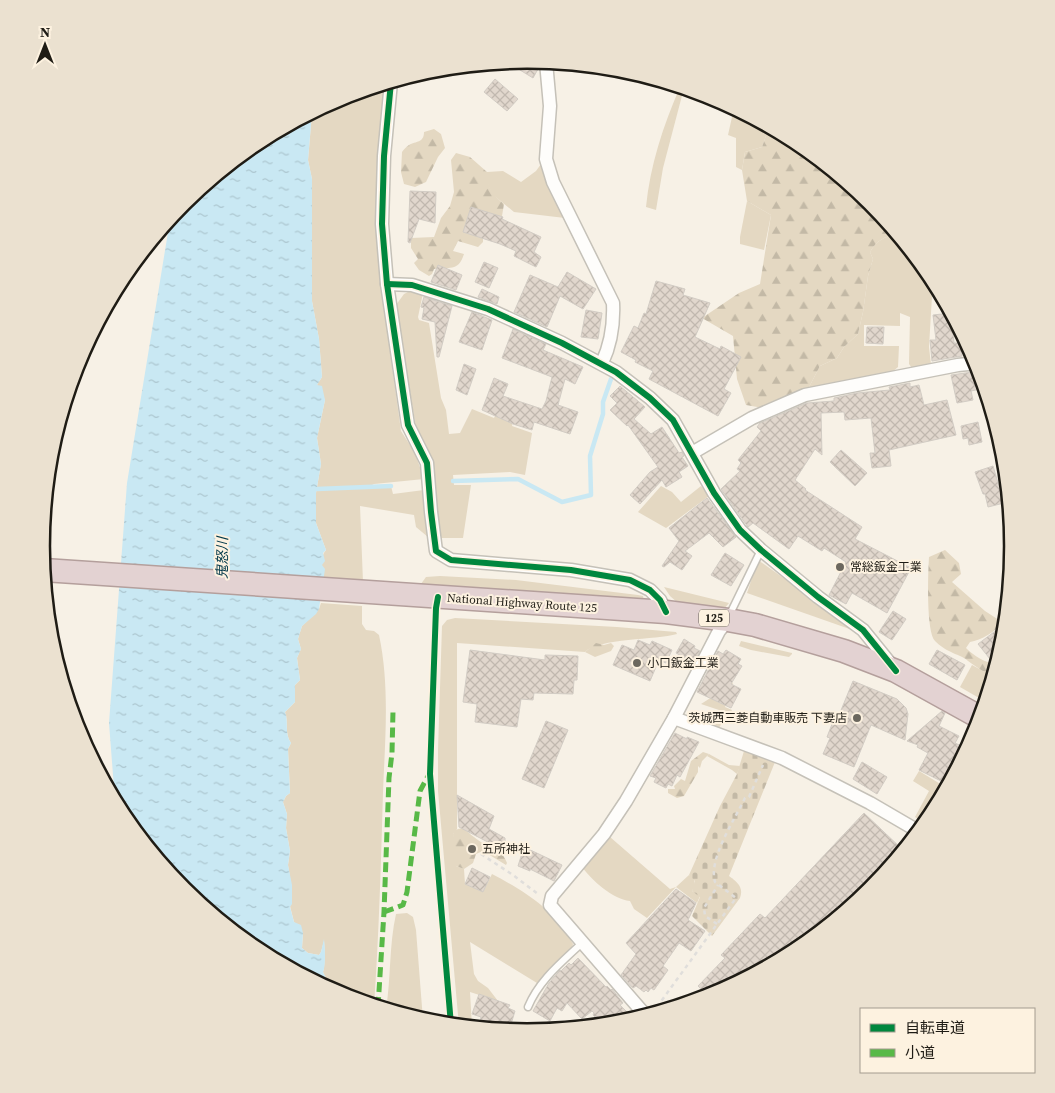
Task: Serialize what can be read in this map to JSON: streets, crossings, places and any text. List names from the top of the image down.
{
  "streets": {
    "highway": ["National Highway Route 125", "125"]
  },
  "water": ["鬼怒川"],
  "places": [
    "常総鈑金工業",
    "小口鈑金工業",
    "茨城西三菱自動車販売 下妻店",
    "五所神社"
  ],
  "legend": ["自転車道", "小道"],
  "north": "top"
}
